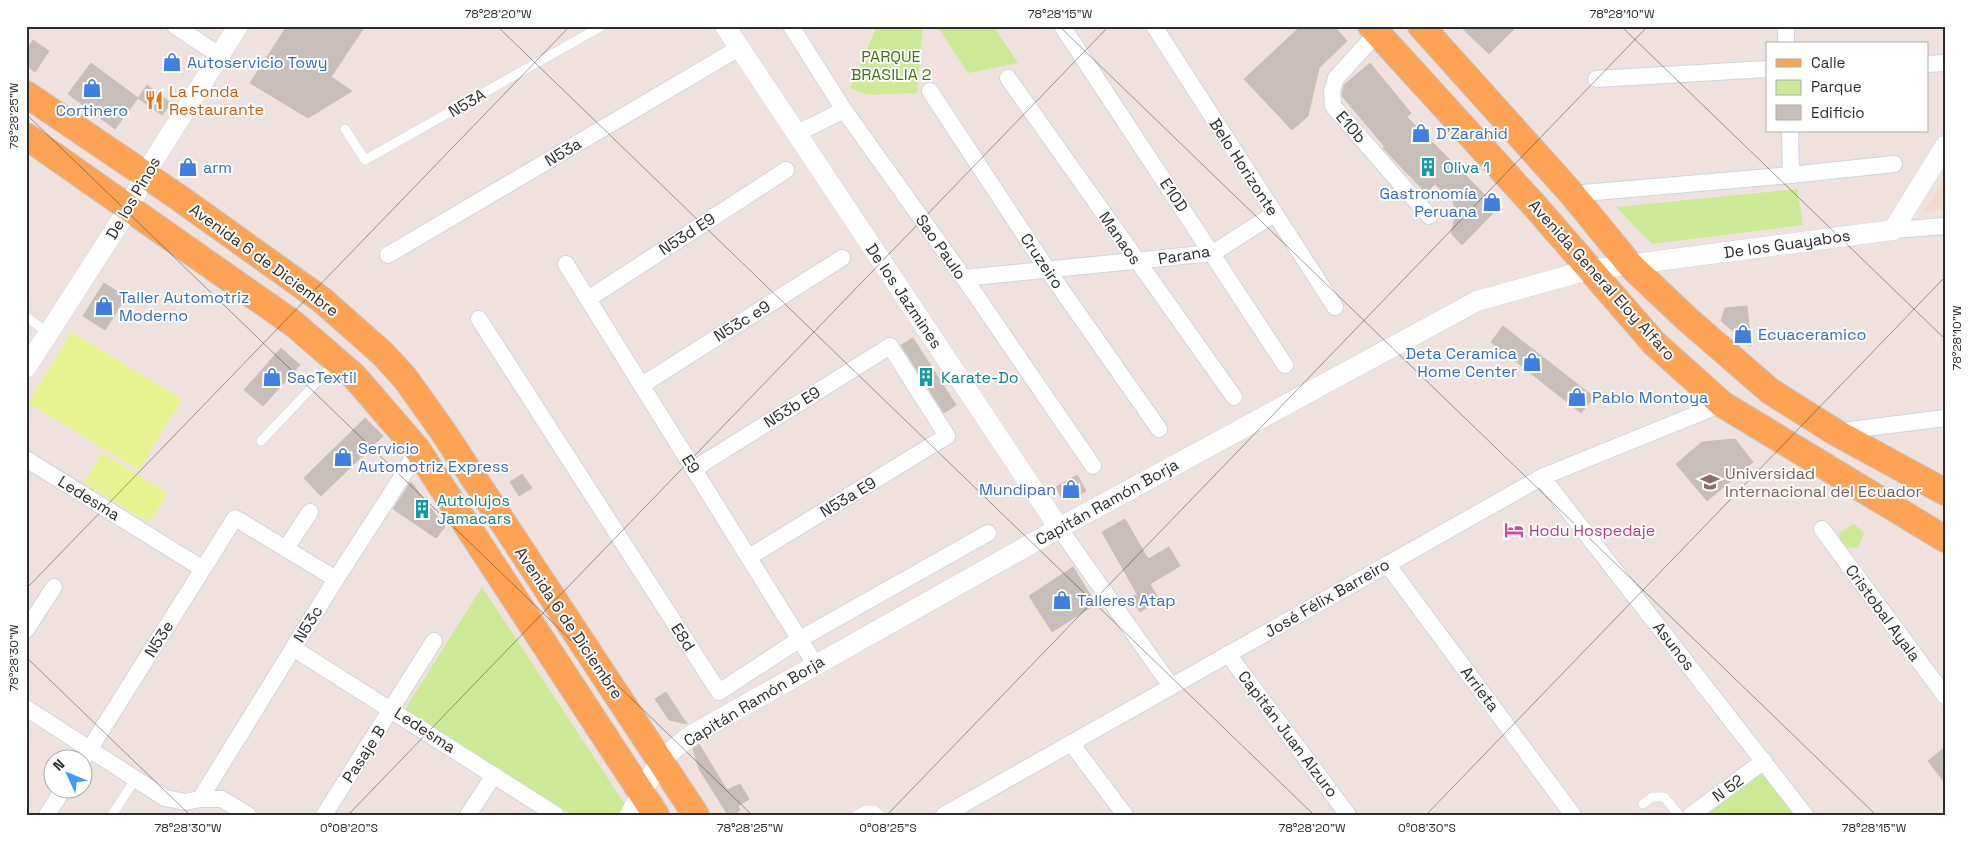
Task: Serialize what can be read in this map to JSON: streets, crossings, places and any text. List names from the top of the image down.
{
  "streets": {
    "main road": ["Avenida 6 de Diciembre", "Avenida General Eloy Alfaro"],
    "street": [
      "E10b",
      "N53a",
      "Belo Horizonte",
      "E10D",
      "De los Pinos",
      "N53d E9",
      "Manaos",
      "De los Guayabos",
      "Sao Paulo",
      "Parana",
      "Cruzeiro",
      "De los Jazmines",
      "N53c e9",
      "N53b E9",
      "E9",
      "N53a E9",
      "Ledesma",
      "Capitán Ramón Borja",
      "José Félix Barreiro",
      "Cristobal Ayala",
      "N53c",
      "E8d",
      "N53e",
      "Asunos",
      "Arrieta",
      "Capitán Juan Alzuro",
      "Pasaje B",
      "N 52"
    ],
    "lane": ["N53A"]
  },
  "crossings": [
    ["E10b", "Avenida General Eloy Alfaro"],
    ["N53a", "De los Jazmines"],
    ["Belo Horizonte", "Parana"],
    ["E10D", "Parana"],
    ["De los Pinos", "Avenida 6 de Diciembre"],
    ["N53d E9", "E9"],
    ["Manaos", "Parana"],
    ["De los Guayabos", "Avenida General Eloy Alfaro"],
    ["De los Guayabos", "Capitán Ramón Borja"],
    ["Sao Paulo", "Parana"],
    ["Parana", "Cruzeiro"],
    ["Avenida 6 de Diciembre", "Capitán Ramón Borja"],
    ["Avenida 6 de Diciembre", "N53c"],
    ["Avenida General Eloy Alfaro", "Capitán Ramón Borja"],
    ["Avenida General Eloy Alfaro", "José Félix Barreiro"],
    ["De los Jazmines", "Capitán Ramón Borja"],
    ["De los Jazmines", "José Félix Barreiro"],
    ["N53c e9", "E9"],
    ["N53b E9", "E9"],
    ["N53b E9", "N53a E9"],
    ["E9", "N53a E9"],
    ["E9", "Capitán Ramón Borja"],
    ["E9", "E8d"],
    ["Ledesma", "N53c"],
    ["Ledesma", "N53e"],
    ["Ledesma", "Pasaje B"],
    ["José Félix Barreiro", "Asunos"],
    ["José Félix Barreiro", "Arrieta"],
    ["José Félix Barreiro", "Capitán Juan Alzuro"],
    ["Asunos", "N 52"]
  ],
  "parks": ["PARQUE BRASILIA 2"],
  "places": {
    "shop": [
      "Autoservicio Towy",
      "Cortinero",
      "D'Zarahid",
      "arm",
      "Gastronomía Peruana",
      "Taller Automotriz Moderno",
      "Ecuaceramico",
      "Deta Ceramica Home Center",
      "SacTextil",
      "Pablo Montoya",
      "Servicio Automotriz Express",
      "Mundipan",
      "Talleres Atap"
    ],
    "restaurant": ["La Fonda Restaurante"],
    "building": ["Oliva 1", "Karate-Do", "Autolujos Jamacars"],
    "school or university": ["Universidad Internacional del Ecuador"],
    "hotel": ["Hodu Hospedaje"]
  },
  "legend": ["Calle", "Parque", "Edificio"],
  "north": "top left",
  "coordinates": [
    "78°28'20\"W",
    "78°28'15\"W",
    "78°28'10\"W",
    "78°28'25\"W",
    "78°28'30\"W",
    "0°08'20\"S",
    "0°08'25\"S",
    "0°08'30\"S"
  ]
}
